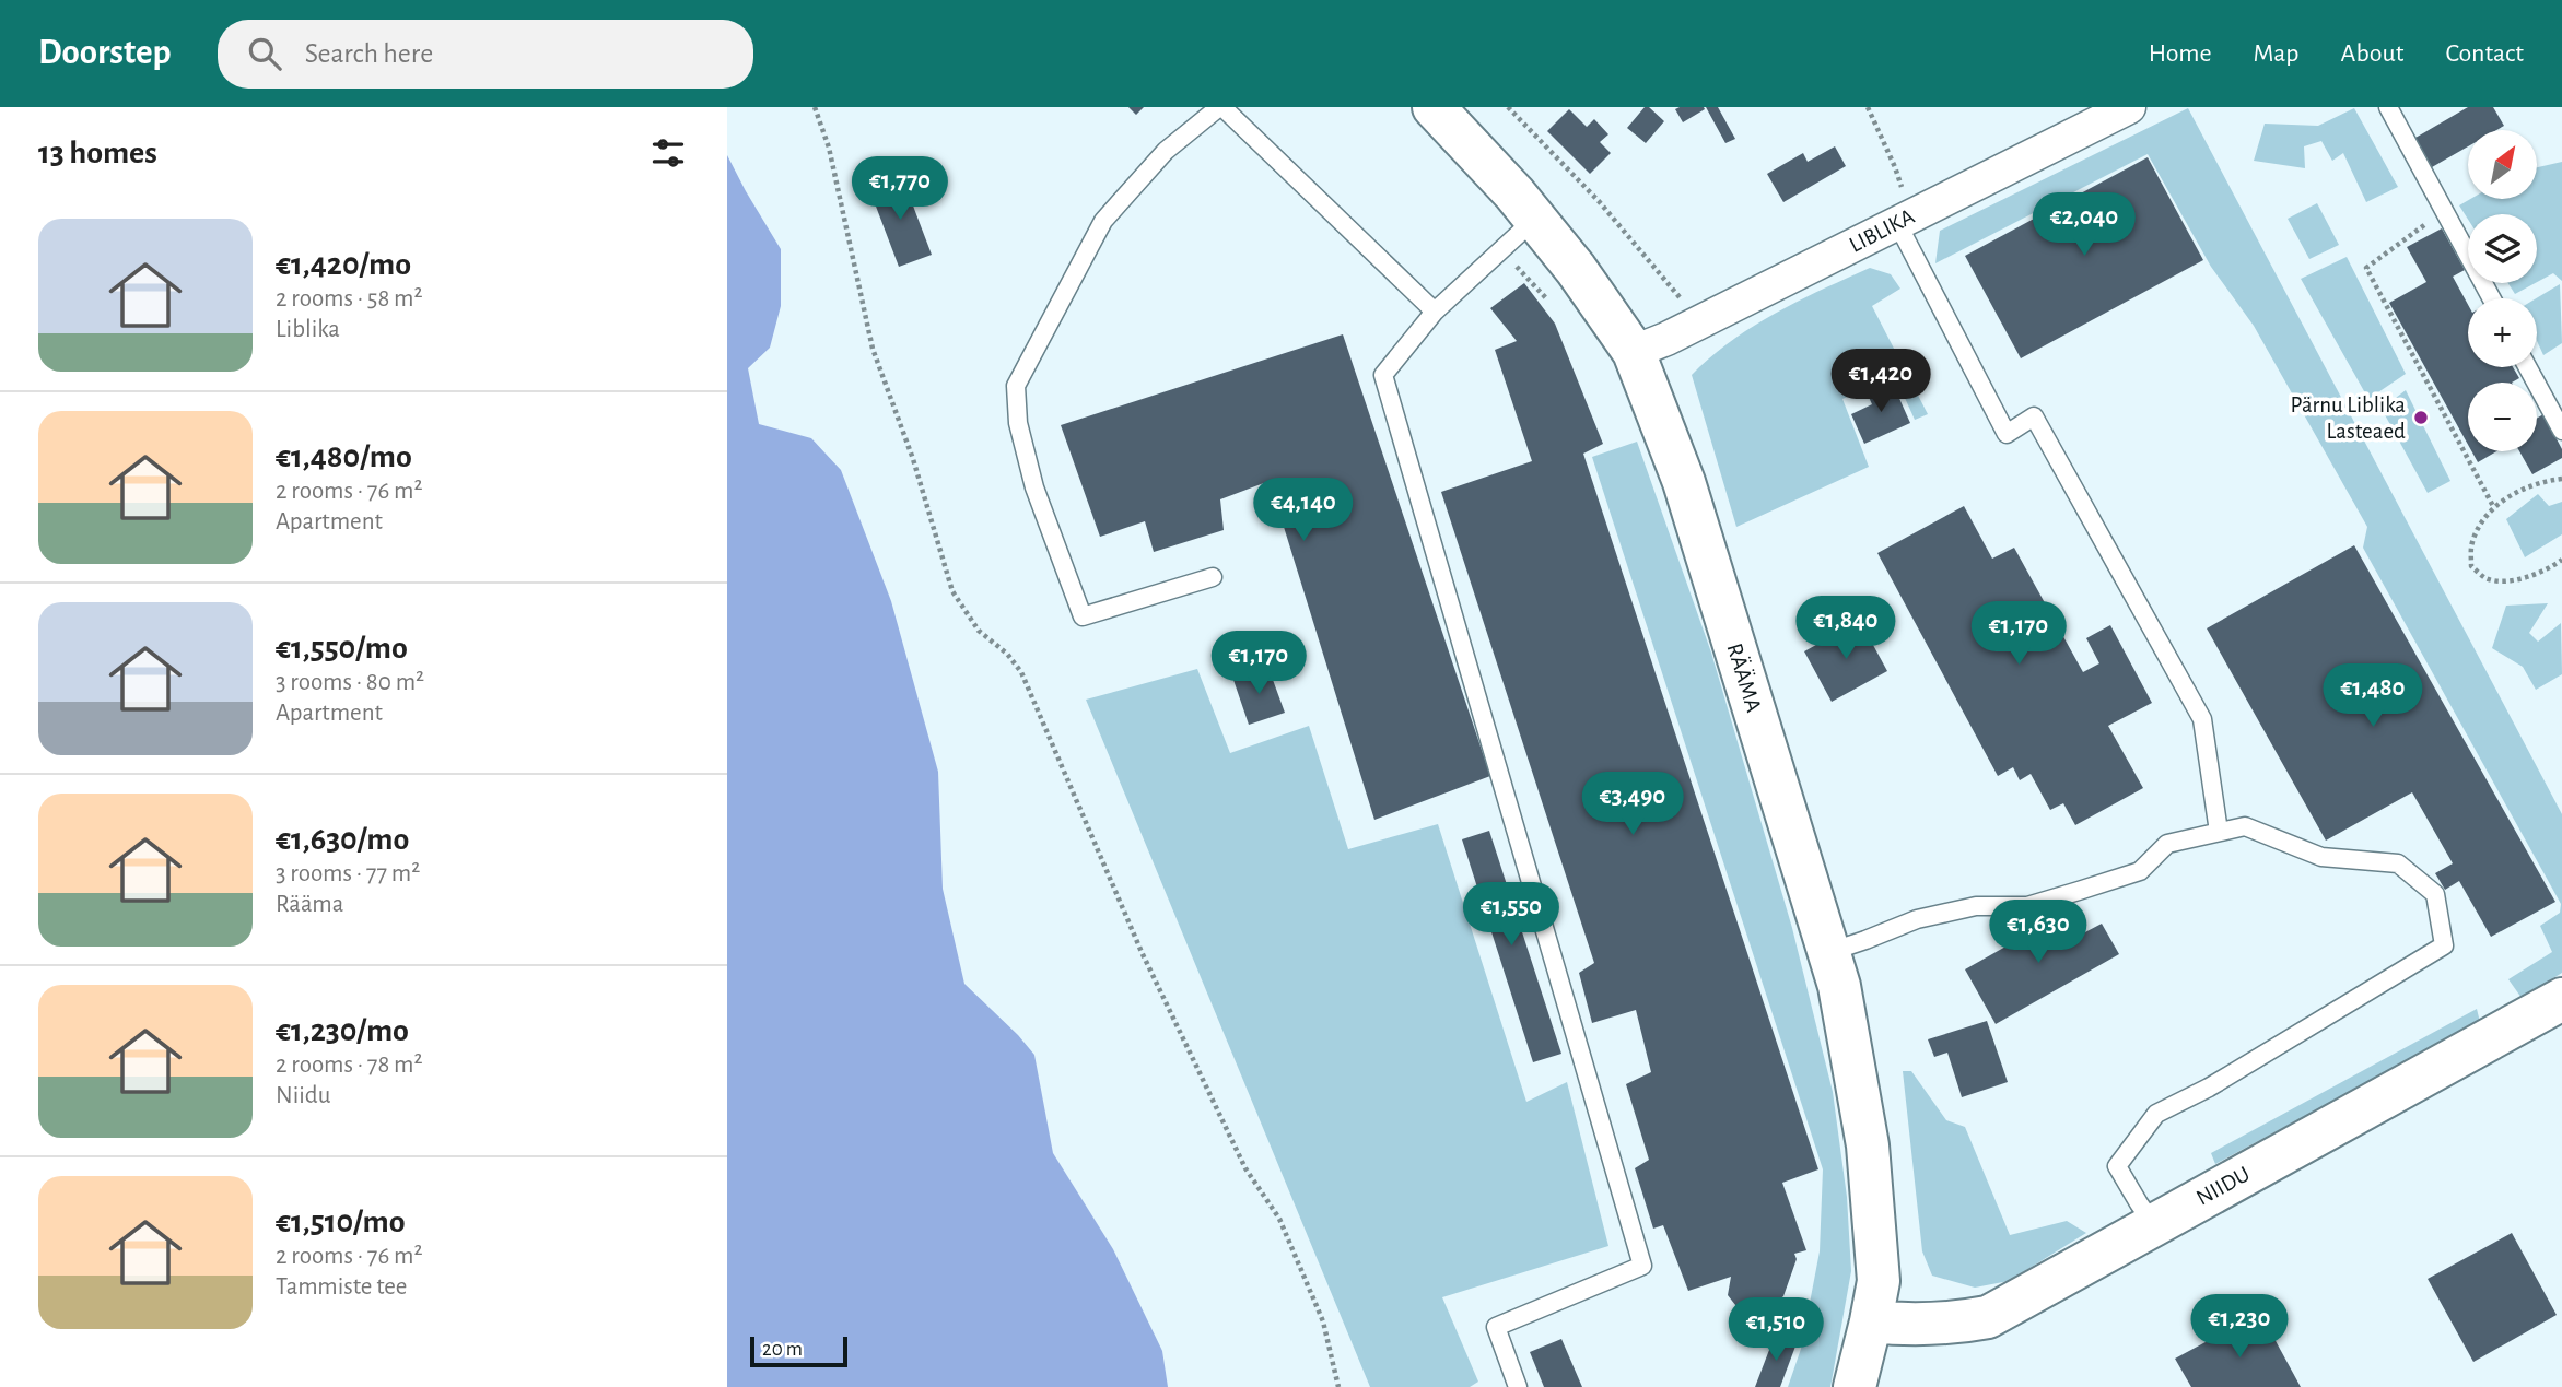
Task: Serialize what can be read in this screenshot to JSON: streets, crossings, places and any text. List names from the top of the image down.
{
  "streets": {
    "main road": ["RÄÄMA", "NIIDU"],
    "street": ["LIBLIKA"]
  },
  "crossings": [
    ["LIBLIKA", "RÄÄMA"],
    ["RÄÄMA", "NIIDU"]
  ],
  "places": ["Pärnu Liblika Lasteaed"],
  "scale_bar": "20 m",
  "north": "top right",
  "page": {
    "header": "Doorstep",
    "search": "Search here",
    "nav": [
      "Home",
      "Map",
      "About",
      "Contact"
    ],
    "heading": "13 homes",
    "map_buttons": ["+", "−"],
    "price": [
      "€1,770",
      "€2,040",
      "€1,420",
      "€4,140",
      "€1,840",
      "€1,170",
      "€1,170",
      "€1,480",
      "€3,490",
      "€1,550",
      "€1,630",
      "€1,230",
      "€1,510"
    ],
    "list": [
      {
        "name": "€1,420/mo",
        "note": "2 rooms · 58 m² · Liblika"
      },
      {
        "name": "€1,480/mo",
        "note": "2 rooms · 76 m² · Apartment"
      },
      {
        "name": "€1,550/mo",
        "note": "3 rooms · 80 m² · Apartment"
      },
      {
        "name": "€1,630/mo",
        "note": "3 rooms · 77 m² · Rääma"
      },
      {
        "name": "€1,230/mo",
        "note": "2 rooms · 78 m² · Niidu"
      },
      {
        "name": "€1,510/mo",
        "note": "2 rooms · 76 m² · Tammiste tee"
      }
    ],
    "scale": "20 m"
  }
}
